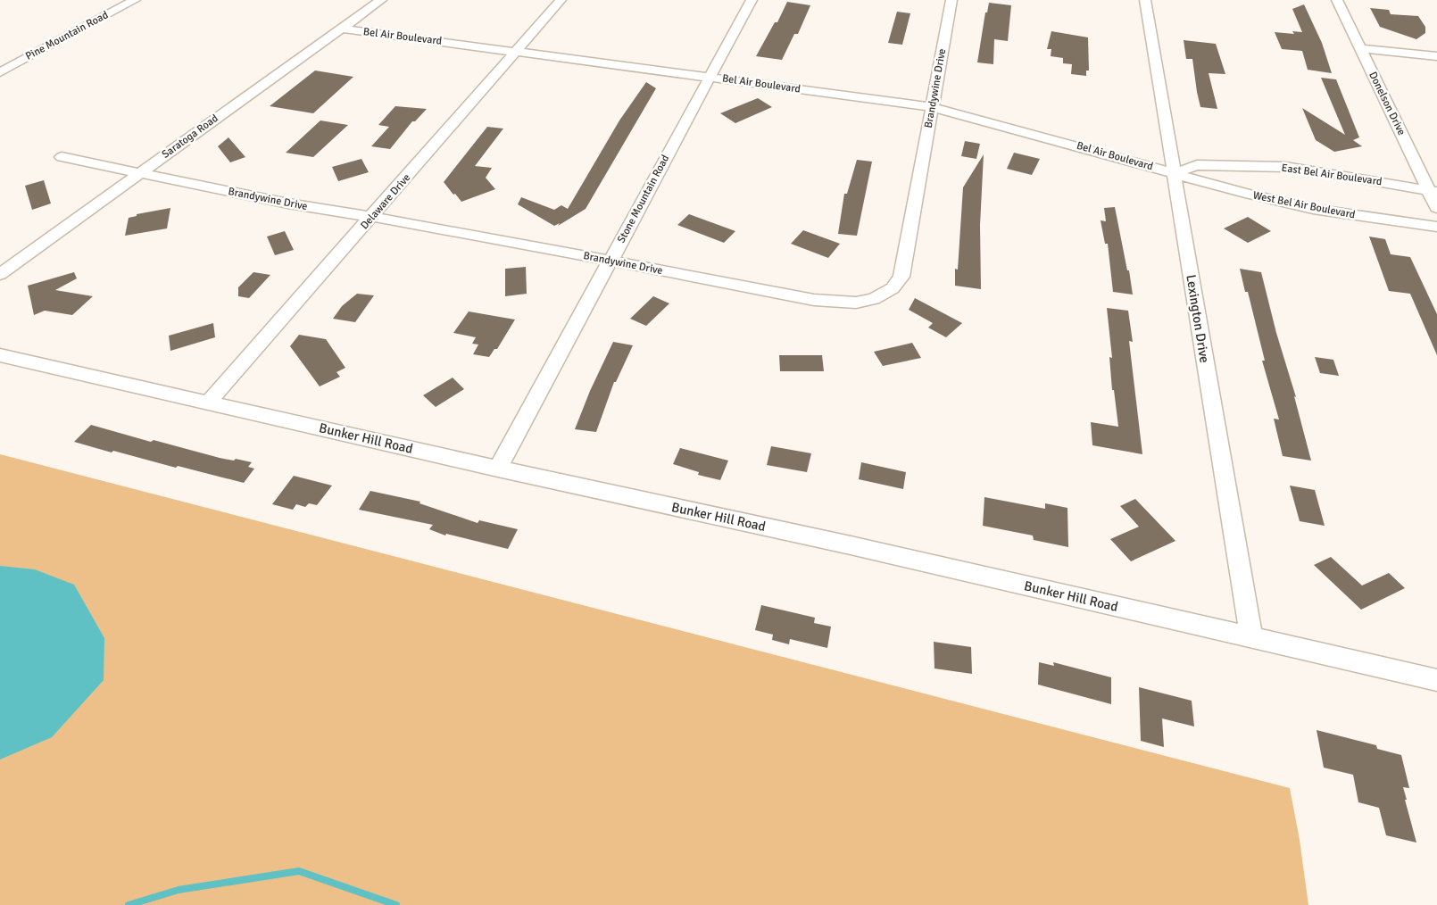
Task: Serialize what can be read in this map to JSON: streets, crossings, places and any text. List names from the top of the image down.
{
  "streets": {
    "street": [
      "Pine Mountain Road",
      "Bel Air Boulevard",
      "Brandywine Drive",
      "Donelson Drive",
      "Saratoga Road",
      "East Bel Air Boulevard",
      "Stone Mountain Road",
      "Delaware Drive",
      "West Bel Air Boulevard",
      "Lexington Drive",
      "Bunker Hill Road"
    ]
  },
  "crossings": [
    ["Bel Air Boulevard", "Brandywine Drive"],
    ["Bel Air Boulevard", "Saratoga Road"],
    ["Bel Air Boulevard", "East Bel Air Boulevard"],
    ["Bel Air Boulevard", "Stone Mountain Road"],
    ["Bel Air Boulevard", "Delaware Drive"],
    ["Bel Air Boulevard", "West Bel Air Boulevard"],
    ["Bel Air Boulevard", "Lexington Drive"],
    ["Brandywine Drive", "Saratoga Road"],
    ["Brandywine Drive", "Stone Mountain Road"],
    ["Brandywine Drive", "Delaware Drive"],
    ["Donelson Drive", "East Bel Air Boulevard"],
    ["East Bel Air Boulevard", "West Bel Air Boulevard"],
    ["East Bel Air Boulevard", "Lexington Drive"],
    ["Stone Mountain Road", "Bunker Hill Road"],
    ["Delaware Drive", "Bunker Hill Road"],
    ["West Bel Air Boulevard", "Lexington Drive"],
    ["Lexington Drive", "Bunker Hill Road"]
  ]
}
